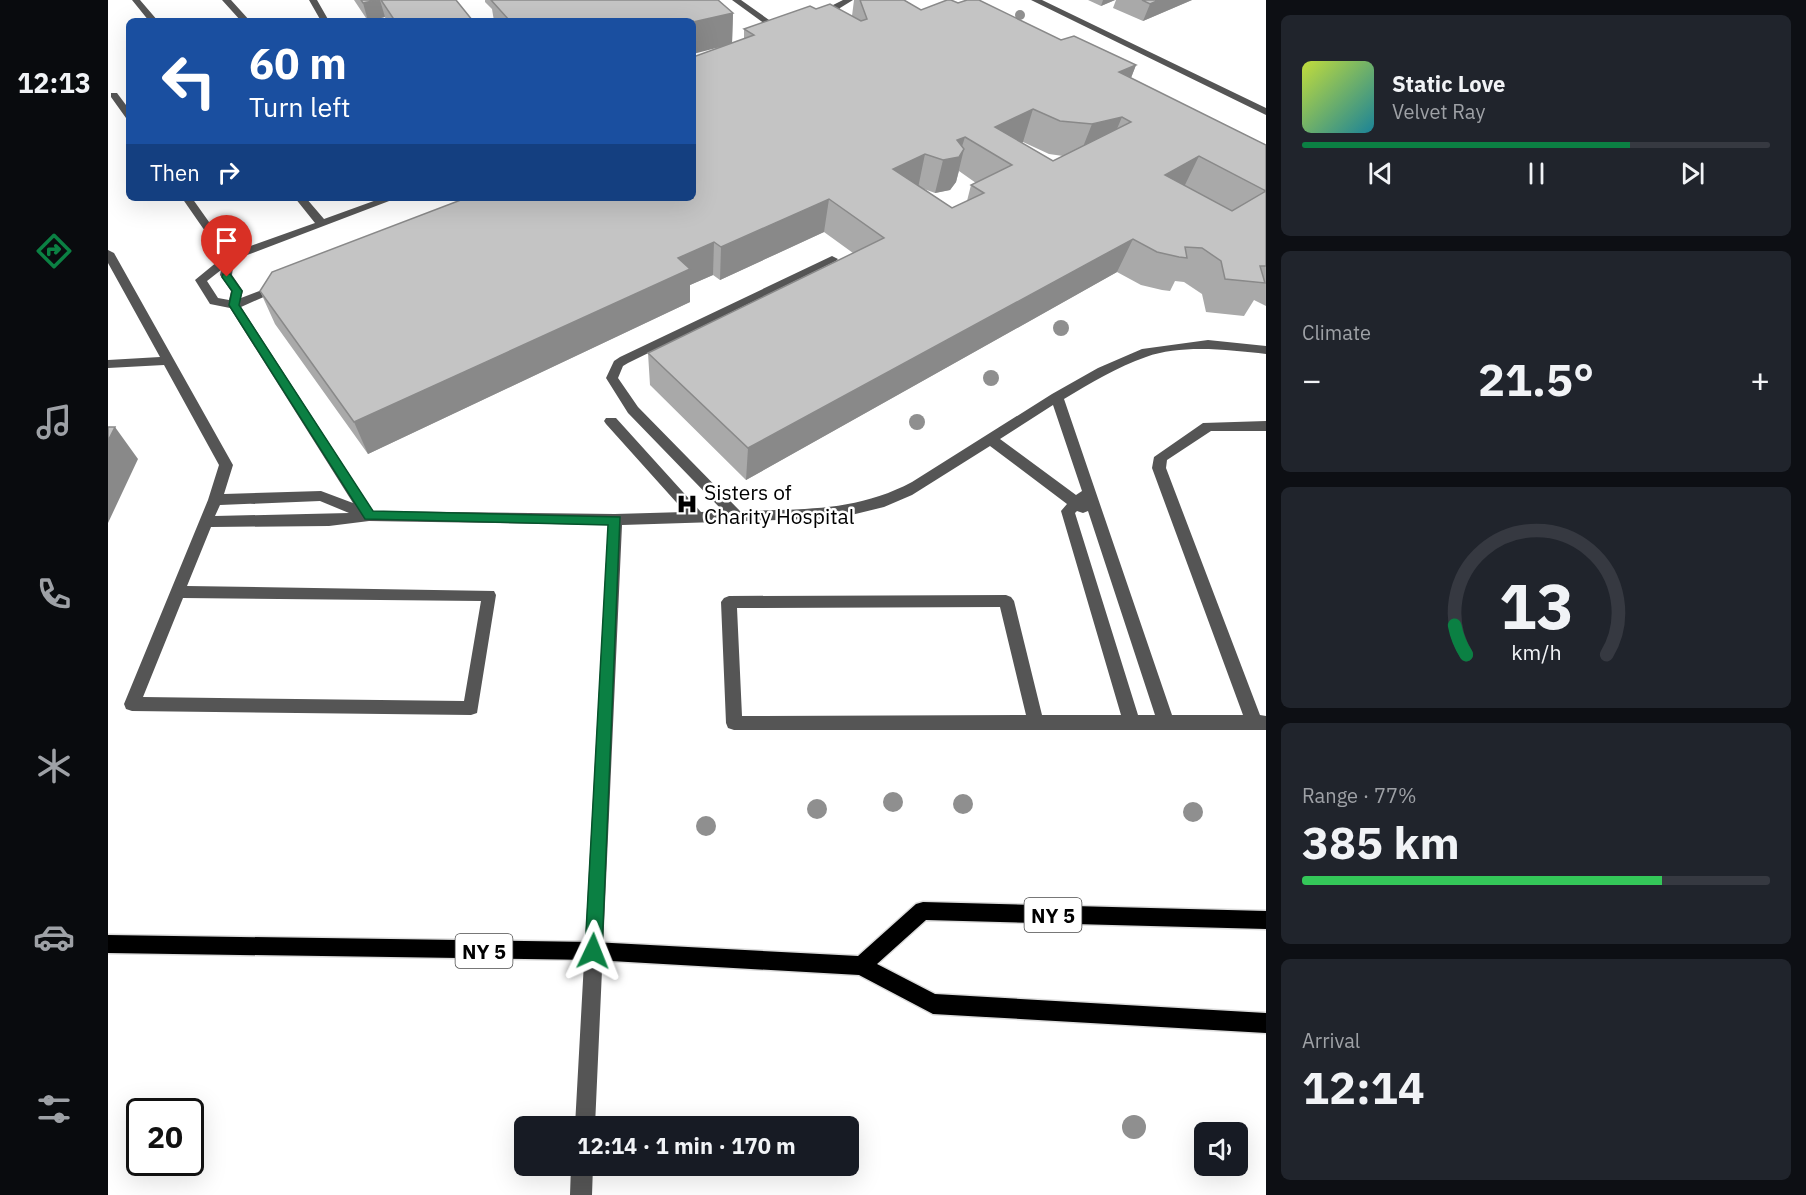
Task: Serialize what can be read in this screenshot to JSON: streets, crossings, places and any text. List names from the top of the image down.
{
  "streets": {
    "main road": ["NY 5"]
  },
  "places": {
    "hospital": ["Sisters of Charity Hospital"]
  },
  "page": {
    "tabs": "12:13",
    "turn": ["60 m", "Turn left"],
    "song": ["Static Love", "Velvet Ray"],
    "then": "Then",
    "tile": [
      "Climate",
      ["Range · 77%", "385 km"],
      ["Arrival", "12:14"]
    ],
    "heat": ["−", "21.5°", "+"],
    "limit": "20",
    "trip": "12:14 · 1 min · 170 m",
    "gauge": ["13", "km/h"]
  }
}
